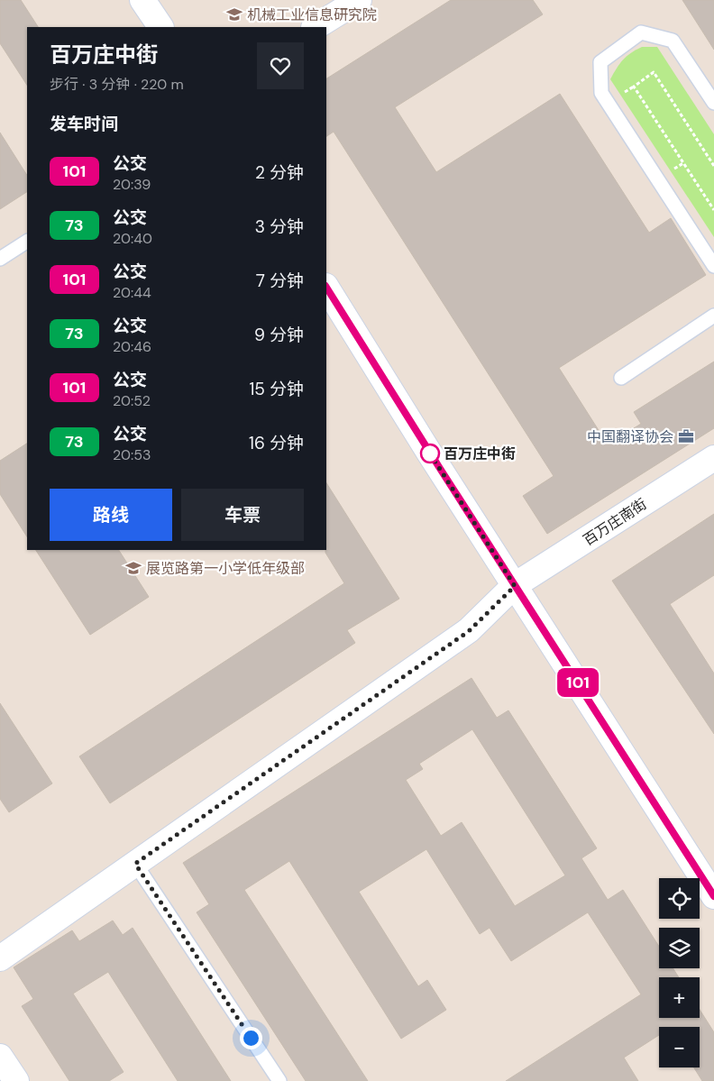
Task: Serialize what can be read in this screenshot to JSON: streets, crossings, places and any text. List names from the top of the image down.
{
  "streets": {
    "street": ["百万庄南街"]
  },
  "places": {
    "school or university": ["机械工业信息研究院", "展览路第一小学低年级部"],
    "office": ["中国翻译协会"],
    "other": ["百万庄中街"]
  },
  "lines": ["bus line 101"],
  "page": {
    "on_map": "101",
    "heading": [
      ["百万庄中街", "步行 · 3 分钟 · 220 m"],
      "发车时间"
    ],
    "list": [
      {
        "mark": "101",
        "name": "公交",
        "note": "20:39",
        "value": "2 分钟"
      },
      {
        "mark": "73",
        "name": "公交",
        "note": "20:40",
        "value": "3 分钟"
      },
      {
        "mark": "101",
        "name": "公交",
        "note": "20:44",
        "value": "7 分钟"
      },
      {
        "mark": "73",
        "name": "公交",
        "note": "20:46",
        "value": "9 分钟"
      },
      {
        "mark": "101",
        "name": "公交",
        "note": "20:52",
        "value": "15 分钟"
      },
      {
        "mark": "73",
        "name": "公交",
        "note": "20:53",
        "value": "16 分钟"
      }
    ],
    "buttons": ["路线", "车票"],
    "map_buttons": ["+", "−"]
  }
}
